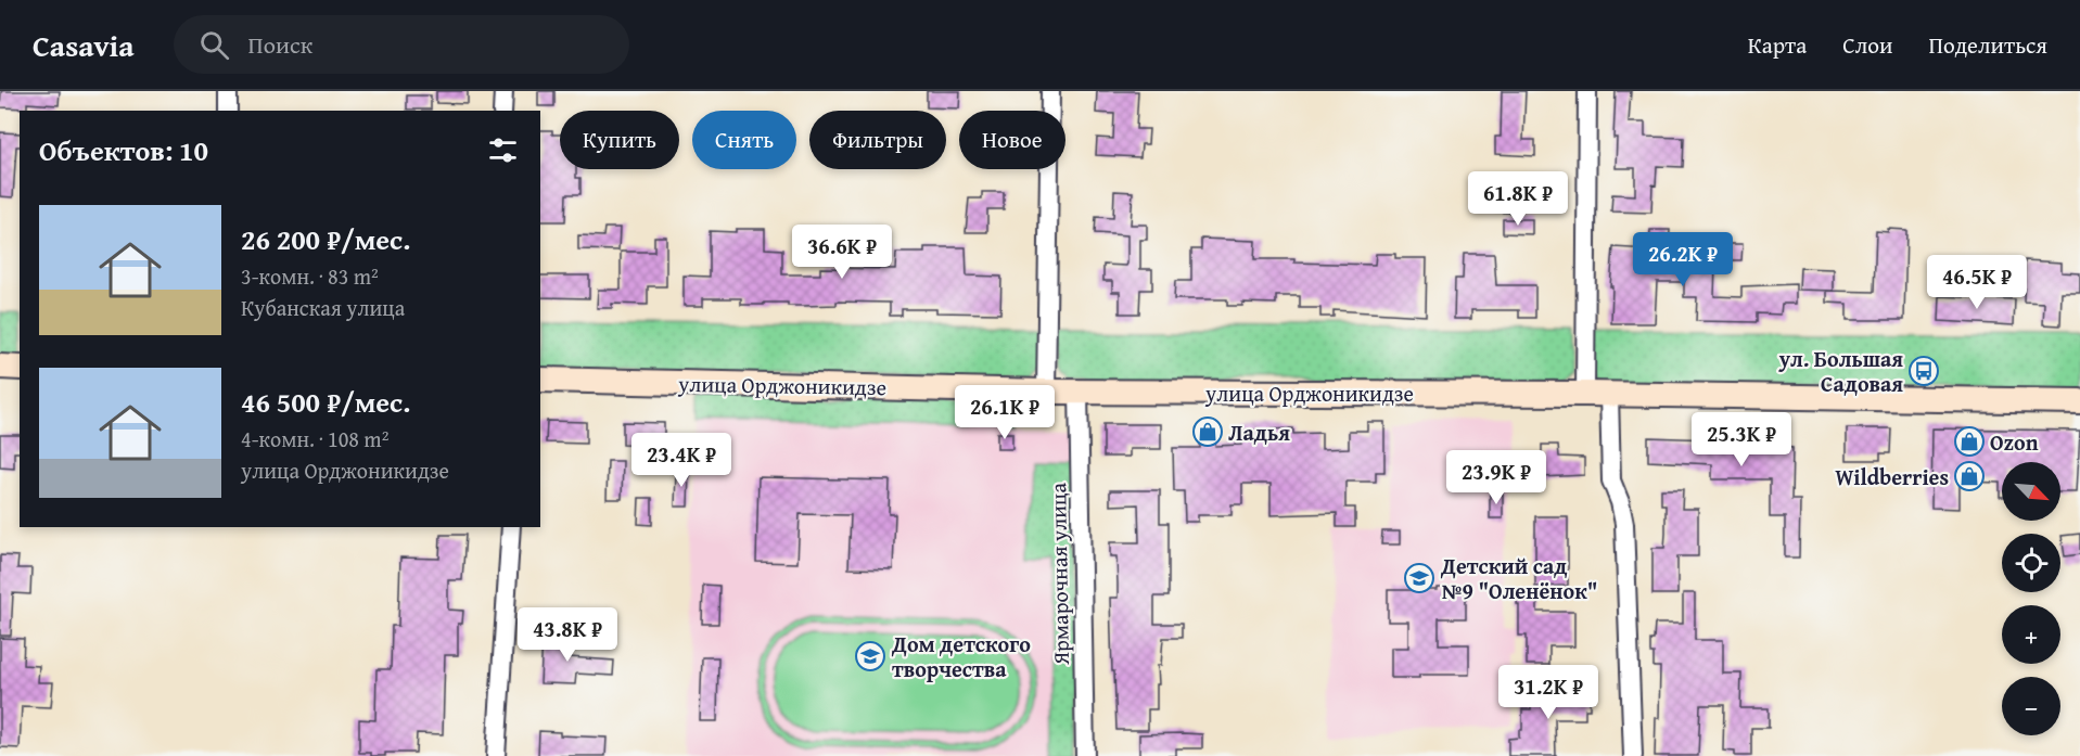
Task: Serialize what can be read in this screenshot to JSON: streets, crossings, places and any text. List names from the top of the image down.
{
  "streets": {
    "main road": ["улица Орджоникидзе"],
    "street": ["Ярмарочная улица"]
  },
  "crossings": [
    ["улица Орджоникидзе", "Ярмарочная улица"]
  ],
  "places": {
    "bus stop": ["ул. Большая Садовая"],
    "shop": ["Ладья", "Ozon", "Wildberries"],
    "school or university": ["Детский сад №9 \"Оленёнок\"", "Дом детского творчества"]
  },
  "north": "bottom right",
  "page": {
    "header": "Casavia",
    "search": "Поиск",
    "nav": ["Карта", "Слои", "Поделиться"],
    "chip": [
      "Купить",
      "Снять",
      "Фильтры",
      "Новое"
    ],
    "heading": "Объектов: 10",
    "price": [
      "61.8K ₽",
      "36.6K ₽",
      "26.2K ₽",
      "46.5K ₽",
      "26.1K ₽",
      "25.3K ₽",
      "23.4K ₽",
      "23.9K ₽",
      "43.8K ₽",
      "31.2K ₽"
    ],
    "list": [
      {
        "name": "26 200 ₽/мес.",
        "note": "3-комн. · 83 m² · Кубанская улица"
      },
      {
        "name": "46 500 ₽/мес.",
        "note": "4-комн. · 108 m² · улица Орджоникидзе"
      }
    ],
    "map_buttons": ["+", "−"]
  }
}
